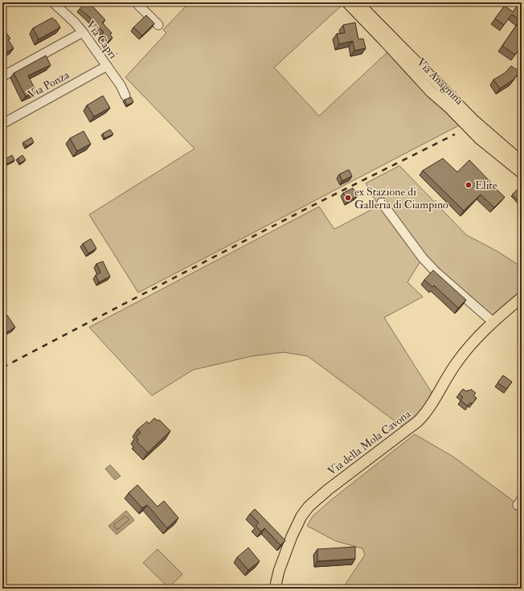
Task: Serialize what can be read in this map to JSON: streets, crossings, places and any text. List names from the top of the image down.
{
  "streets": {
    "main road": ["Via Anagnina", "Via della Mola Cavona"],
    "street": ["Via Capri", "Via Ponza"]
  },
  "crossings": [
    ["Via Capri", "Via Ponza"]
  ],
  "places": ["Elite", "ex Stazione di Galleria di Ciampino"]
}
